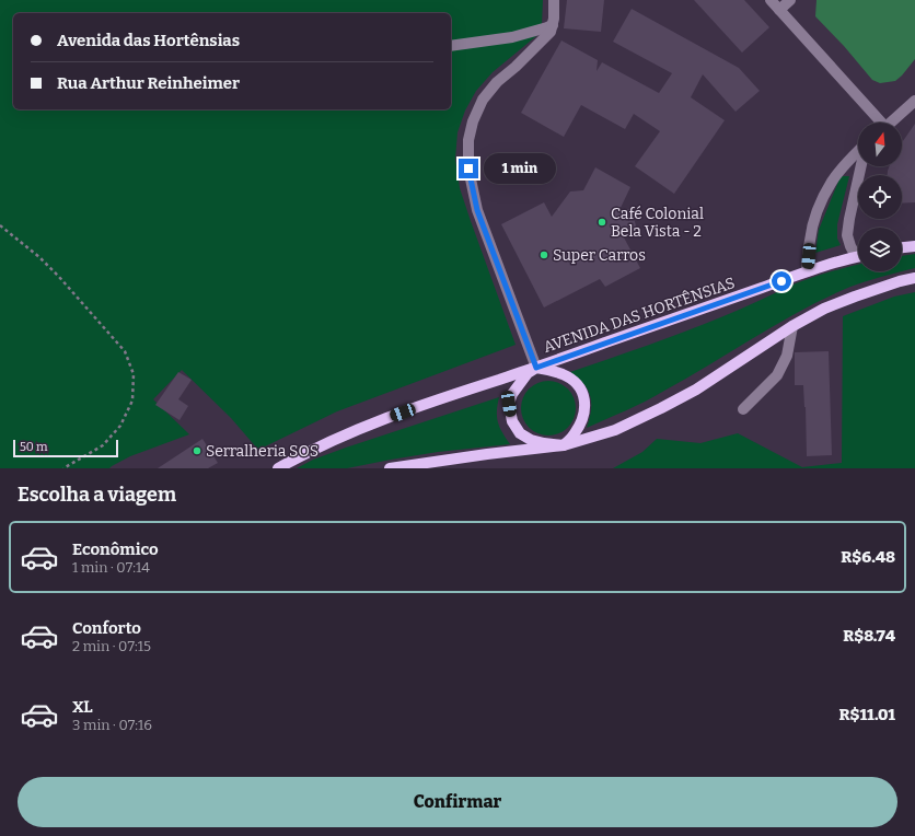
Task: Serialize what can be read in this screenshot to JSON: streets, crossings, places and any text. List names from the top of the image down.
{
  "streets": {
    "main road": ["AVENIDA DAS HORTÊNSIAS"]
  },
  "places": ["Café Colonial Bela Vista - 2", "Super Carros", "Serralheria SOS"],
  "scale_bar": "50 m",
  "north": "top",
  "page": {
    "banner": ["Avenida das Hortênsias", "Rua Arthur Reinheimer"],
    "bubble": "1 min",
    "scale": "50 m",
    "heading": "Escolha a viagem",
    "list": [
      {
        "name": "Econômico",
        "note": "1 min · 07:14",
        "value": "R$6.48"
      },
      {
        "name": "Conforto",
        "note": "2 min · 07:15",
        "value": "R$8.74"
      },
      {
        "name": "XL",
        "note": "3 min · 07:16",
        "value": "R$11.01"
      }
    ],
    "buttons": "Confirmar"
  }
}
